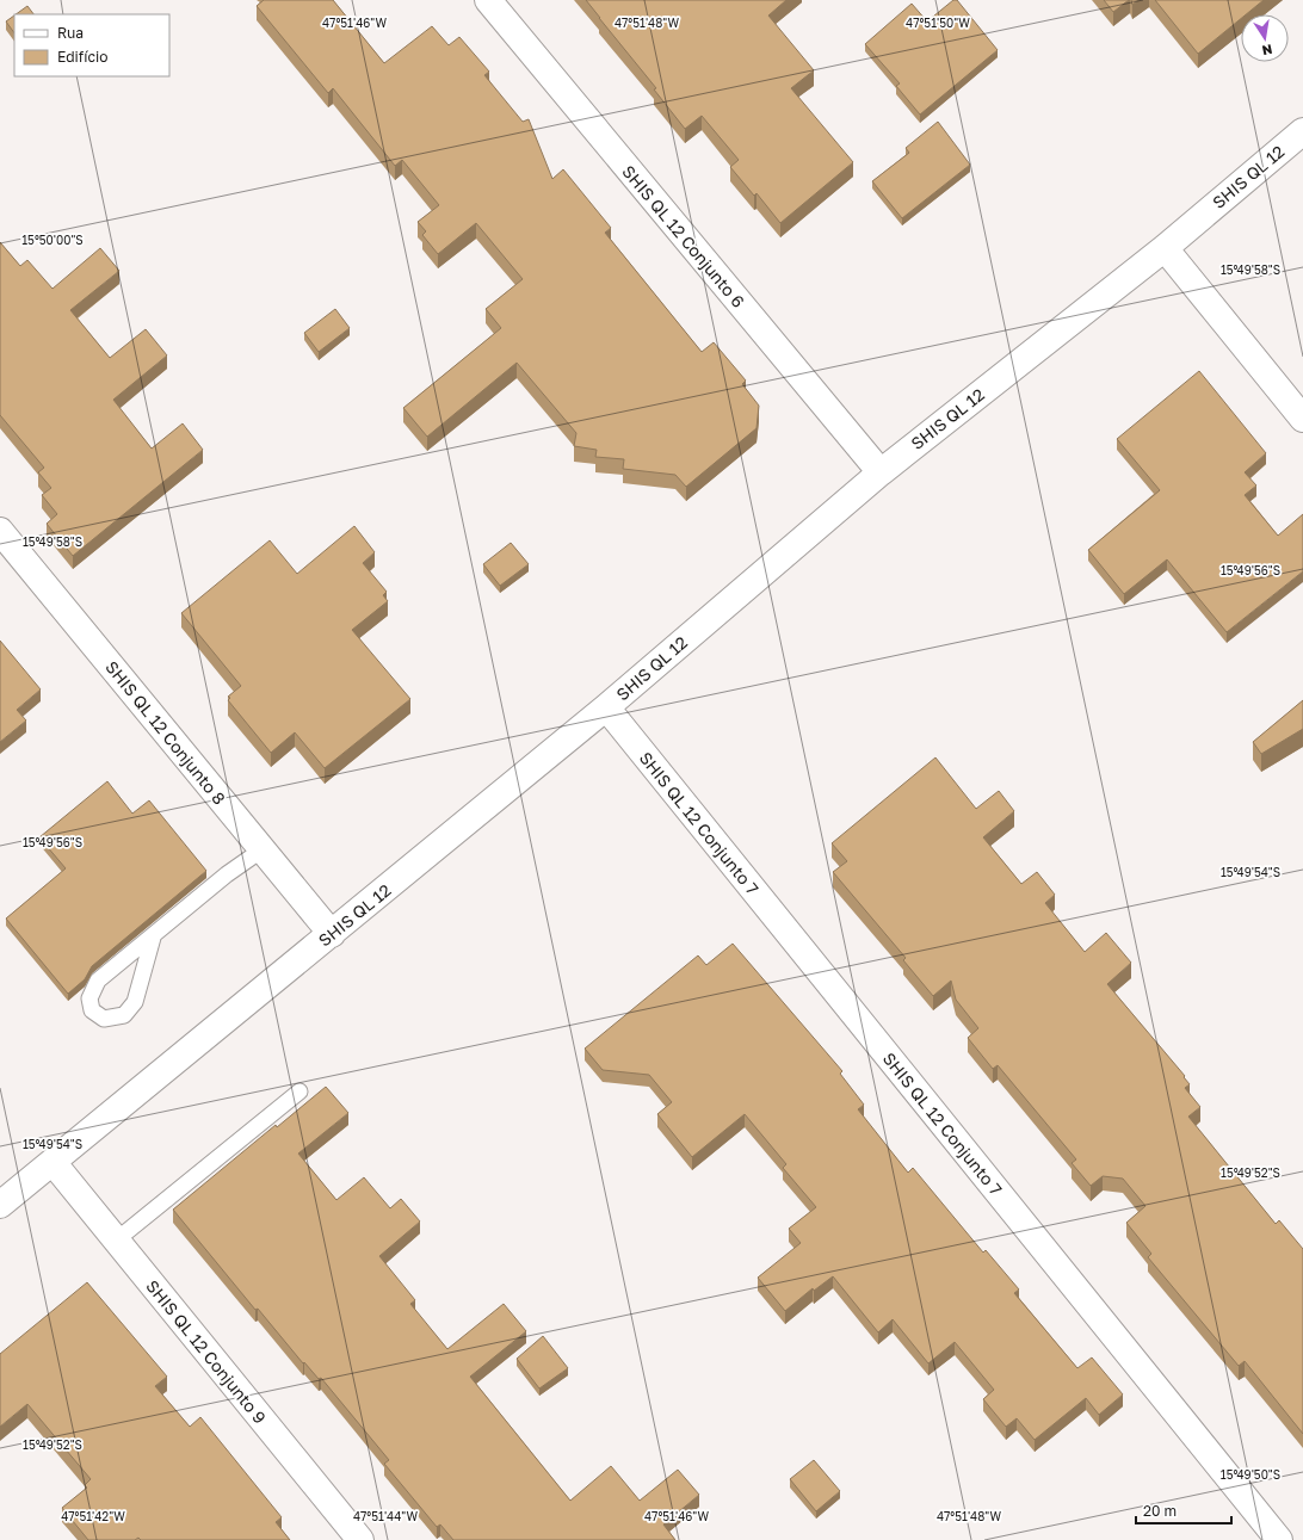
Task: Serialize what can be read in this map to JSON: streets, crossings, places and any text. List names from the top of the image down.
{
  "streets": {
    "street": [
      "SHIS QL 12",
      "SHIS QL 12 Conjunto 6",
      "SHIS QL 12 Conjunto 8",
      "SHIS QL 12 Conjunto 7",
      "SHIS QL 12 Conjunto 9"
    ]
  },
  "crossings": [
    ["SHIS QL 12", "SHIS QL 12 Conjunto 6"],
    ["SHIS QL 12", "SHIS QL 12 Conjunto 8"],
    ["SHIS QL 12", "SHIS QL 12 Conjunto 7"],
    ["SHIS QL 12", "SHIS QL 12 Conjunto 9"]
  ],
  "legend": ["Rua", "Edifício"],
  "scale_bar": "20 m",
  "north": "bottom",
  "coordinates": [
    "47°51'46\"W",
    "47°51'48\"W",
    "47°51'50\"W",
    "15°50'00\"S",
    "15°49'58\"S",
    "15°49'56\"S",
    "15°49'54\"S",
    "15°49'52\"S",
    "15°49'50\"S",
    "47°51'42\"W",
    "47°51'44\"W"
  ]
}
